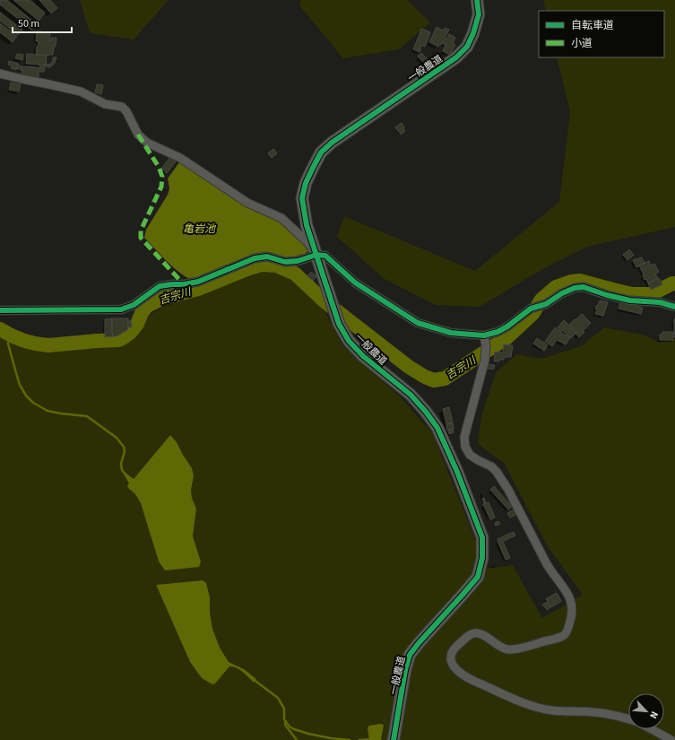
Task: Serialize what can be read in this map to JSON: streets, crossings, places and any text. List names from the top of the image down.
{
  "streets": {
    "street": ["一般農道"]
  },
  "water": ["亀岩池", "吉宗川"],
  "legend": ["自転車道", "小道"],
  "scale_bar": "50 m",
  "north": "bottom right"
}
